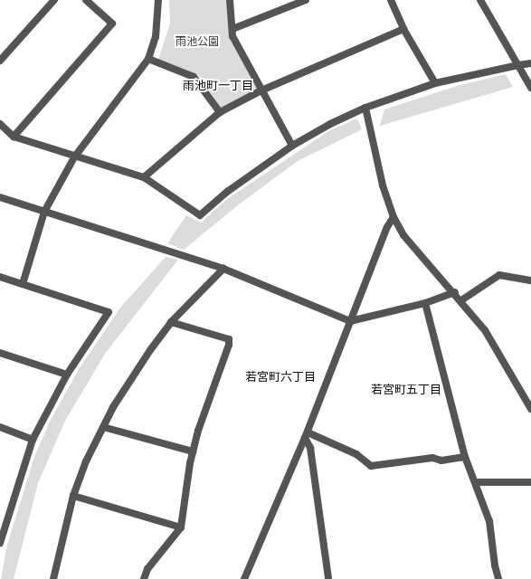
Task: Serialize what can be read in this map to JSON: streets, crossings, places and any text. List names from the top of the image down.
{
  "districts": ["雨池町一丁目", "若宮町六丁目", "若宮町五丁目"],
  "parks": ["雨池公園"]
}
